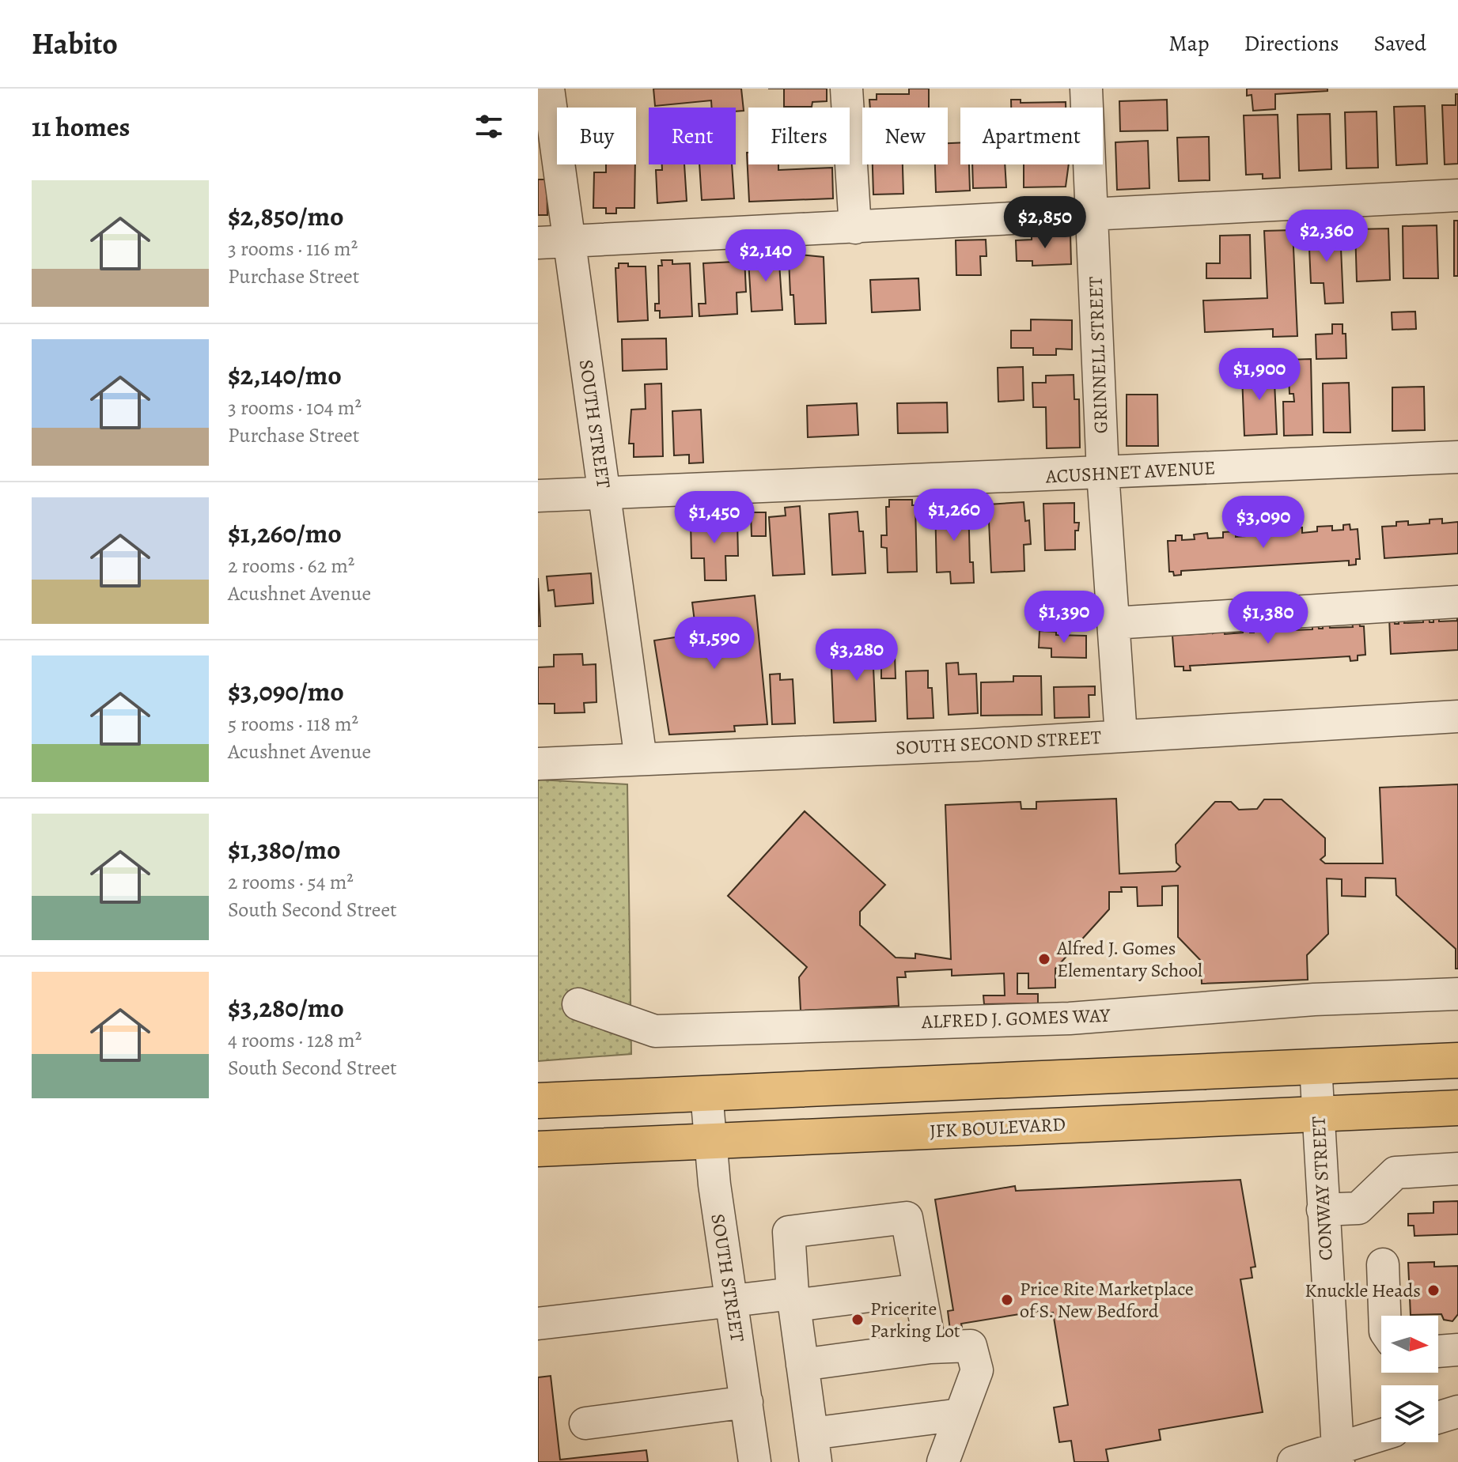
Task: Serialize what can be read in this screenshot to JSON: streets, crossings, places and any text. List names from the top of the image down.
{
  "streets": {
    "main road": ["JFK BOULEVARD"],
    "street": [
      "GRINNELL STREET",
      "SOUTH STREET",
      "ACUSHNET AVENUE",
      "SOUTH SECOND STREET",
      "ALFRED J. GOMES WAY",
      "CONWAY STREET"
    ]
  },
  "crossings": [
    ["GRINNELL STREET", "ACUSHNET AVENUE"],
    ["GRINNELL STREET", "SOUTH SECOND STREET"],
    ["SOUTH STREET", "ACUSHNET AVENUE"],
    ["SOUTH STREET", "SOUTH SECOND STREET"],
    ["SOUTH STREET", "JFK BOULEVARD"],
    ["JFK BOULEVARD", "CONWAY STREET"]
  ],
  "places": [
    "Alfred J. Gomes Elementary School",
    "Knuckle Heads",
    "Price Rite Marketplace of S. New Bedford",
    "Pricerite Parking Lot"
  ],
  "north": "right",
  "page": {
    "header": "Habito",
    "nav": ["Map", "Directions", "Saved"],
    "heading": "11 homes",
    "chip": [
      "Buy",
      "Rent",
      "Filters",
      "New",
      "Apartment"
    ],
    "list": [
      {
        "name": "$2,850/mo",
        "note": "3 rooms · 116 m² · Purchase Street"
      },
      {
        "name": "$2,140/mo",
        "note": "3 rooms · 104 m² · Purchase Street"
      },
      {
        "name": "$1,260/mo",
        "note": "2 rooms · 62 m² · Acushnet Avenue"
      },
      {
        "name": "$3,090/mo",
        "note": "5 rooms · 118 m² · Acushnet Avenue"
      },
      {
        "name": "$1,380/mo",
        "note": "2 rooms · 54 m² · South Second Street"
      },
      {
        "name": "$3,280/mo",
        "note": "4 rooms · 128 m² · South Second Street"
      }
    ],
    "price": [
      "$2,850",
      "$2,360",
      "$2,140",
      "$1,900",
      "$1,260",
      "$1,450",
      "$3,090",
      "$1,390",
      "$1,380",
      "$1,590",
      "$3,280"
    ]
  }
}
